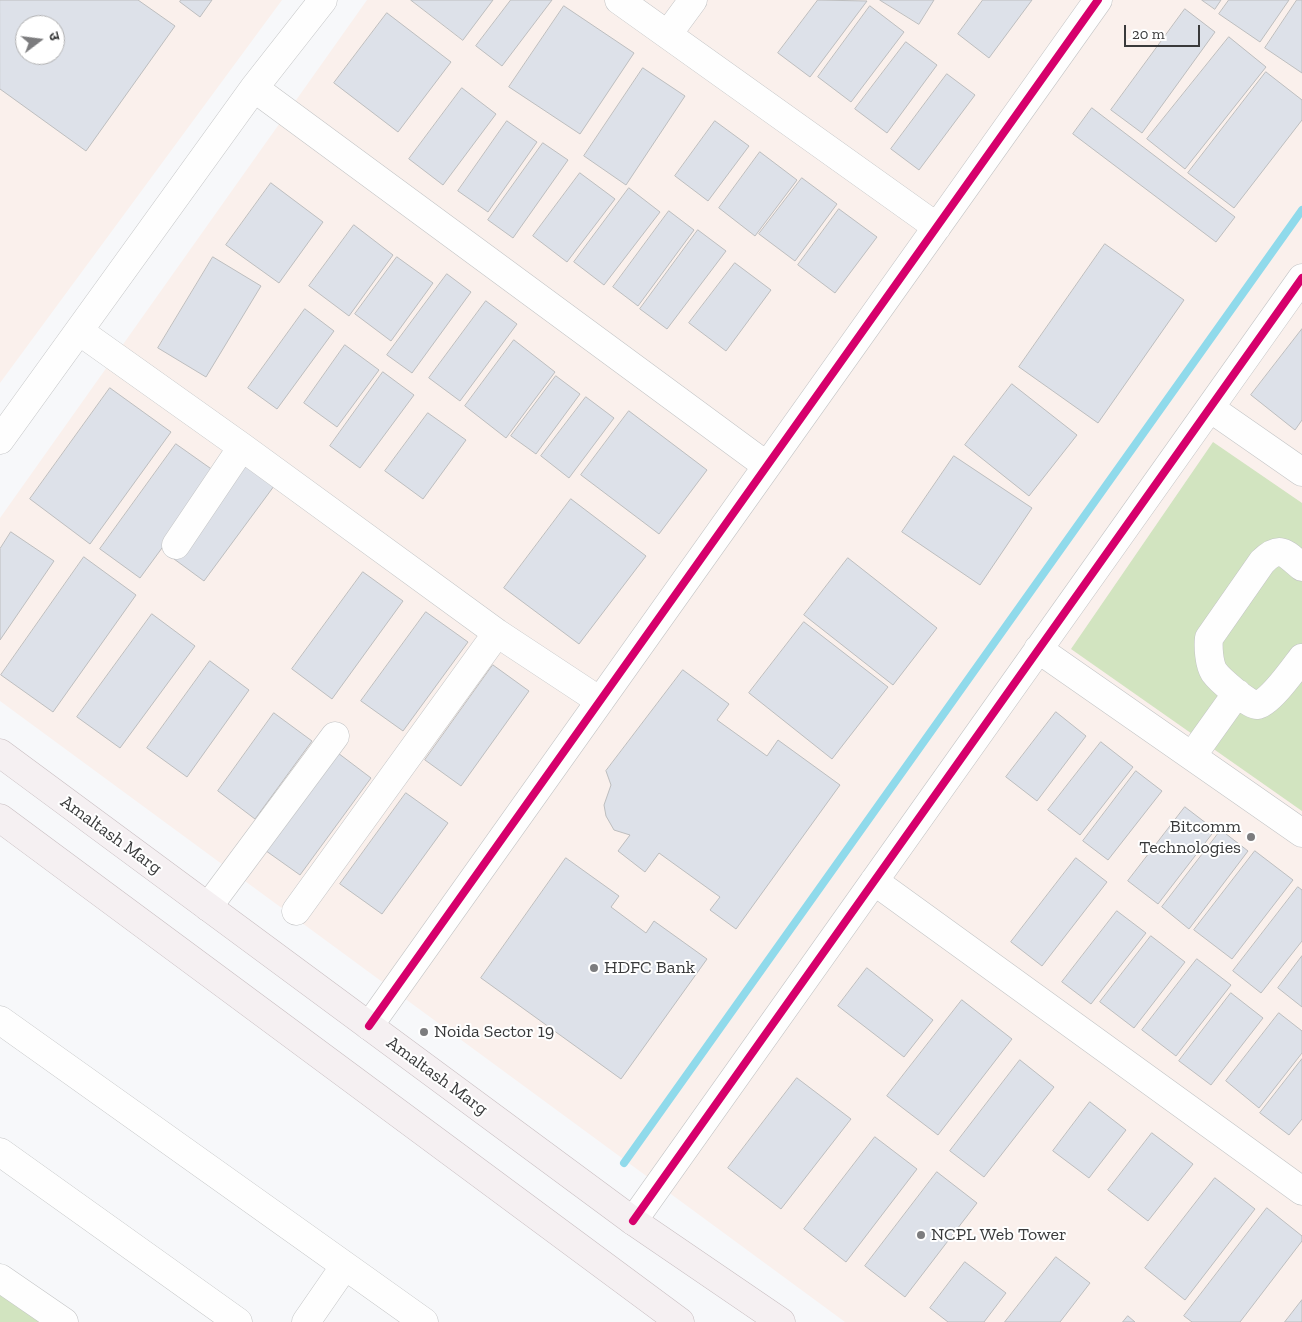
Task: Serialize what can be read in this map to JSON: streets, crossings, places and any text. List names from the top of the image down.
{
  "streets": {
    "main road": ["Amaltash Marg"]
  },
  "places": [
    "Bitcomm Technologies",
    "HDFC Bank",
    "Noida Sector 19",
    "NCPL Web Tower"
  ],
  "scale_bar": "20 m",
  "north": "right"
}
